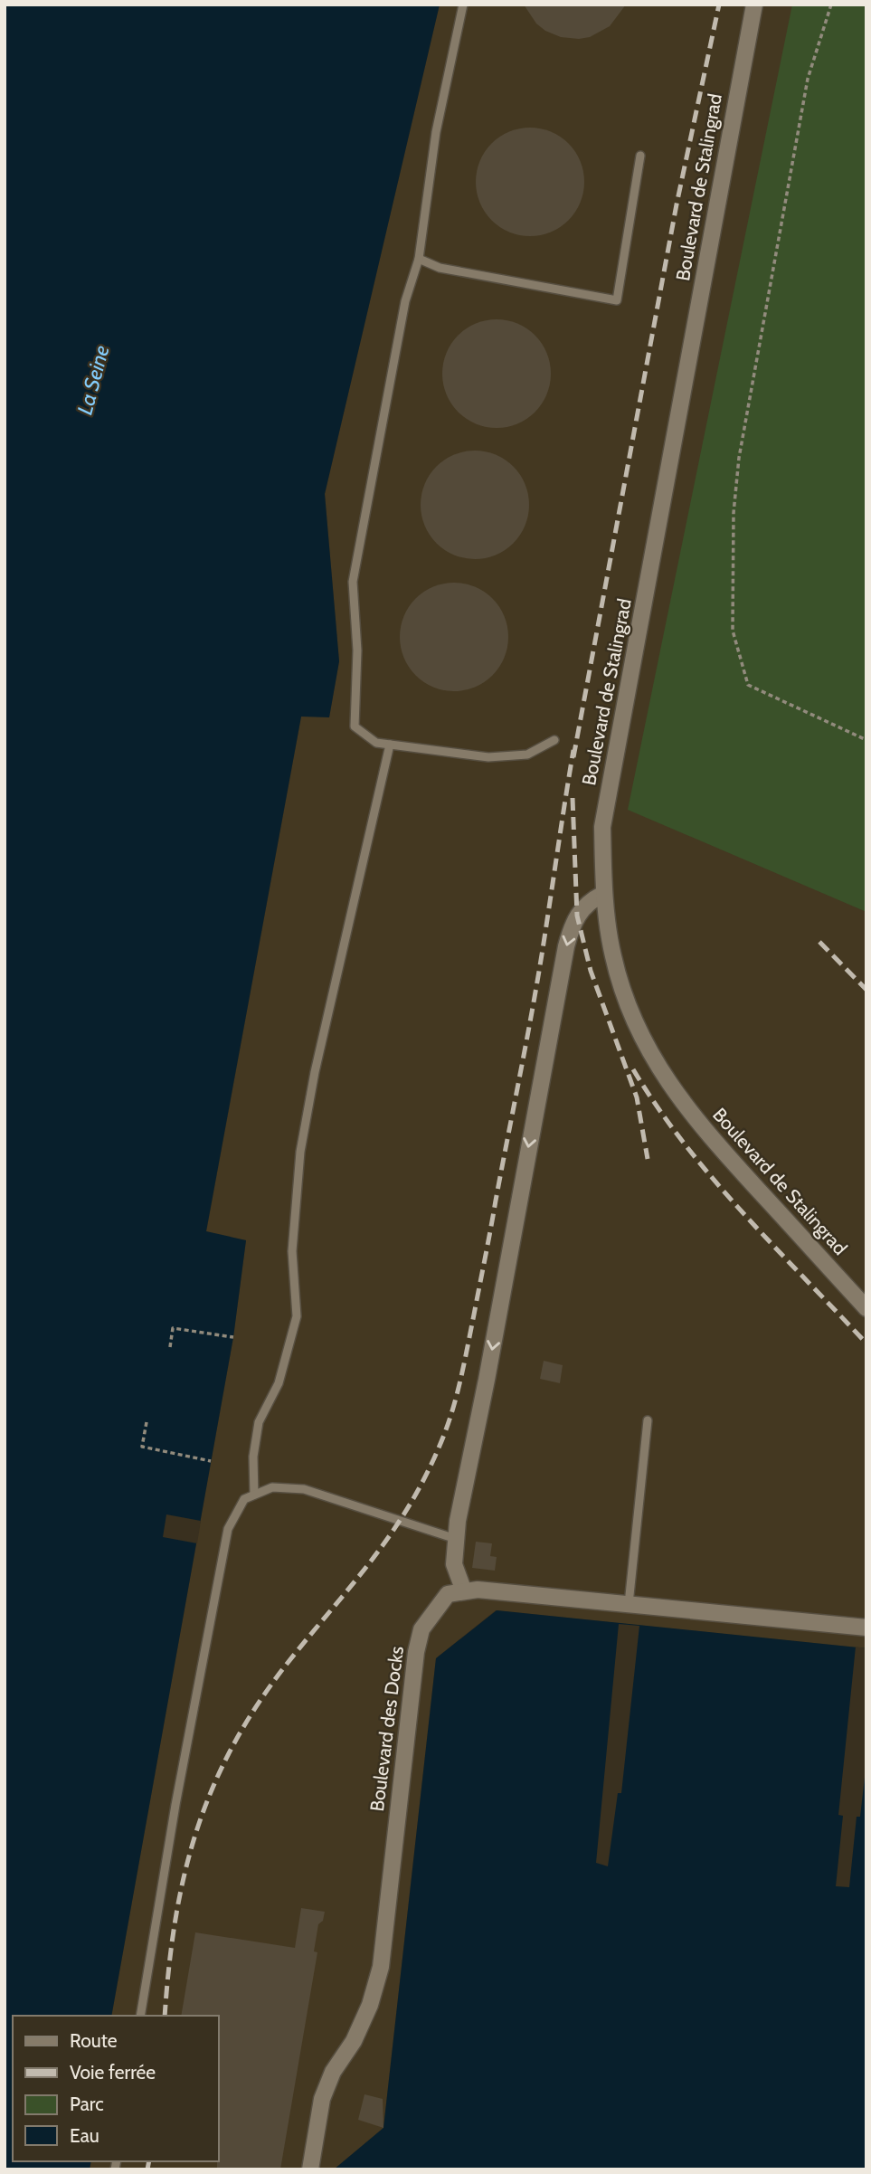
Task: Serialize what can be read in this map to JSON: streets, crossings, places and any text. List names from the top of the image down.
{
  "streets": {
    "street": ["Boulevard de Stalingrad", "Boulevard des Docks"]
  },
  "water": ["La Seine"],
  "legend": [
    "Route",
    "Voie ferrée",
    "Parc",
    "Eau"
  ]
}
